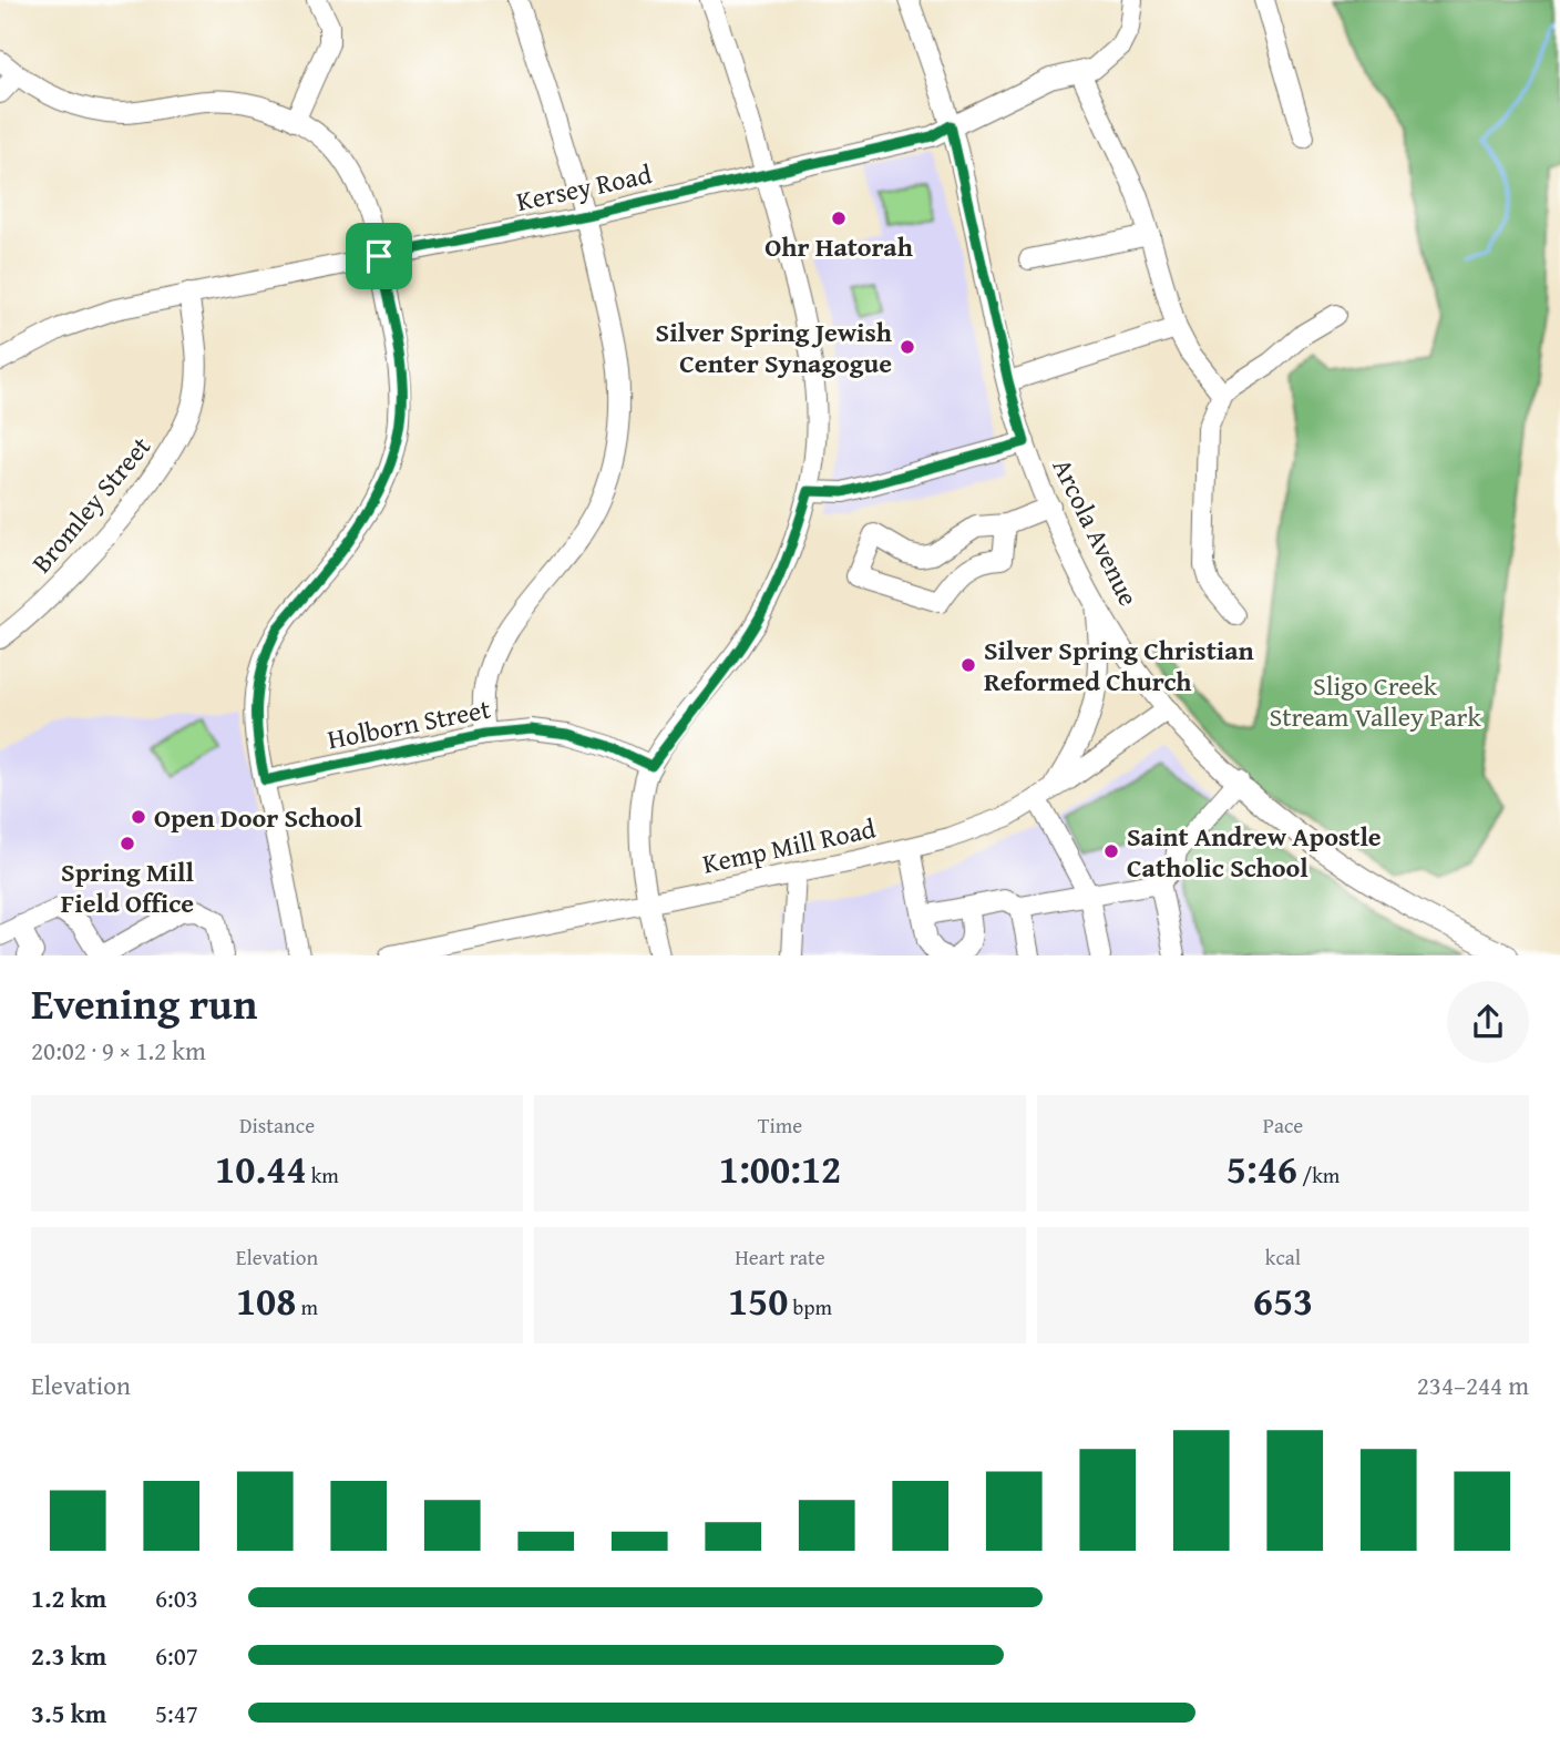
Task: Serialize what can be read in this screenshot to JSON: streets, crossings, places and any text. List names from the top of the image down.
{
  "streets": {
    "street": [
      "Kersey Road",
      "Bromley Street",
      "Arcola Avenue",
      "Holborn Street",
      "Kemp Mill Road"
    ]
  },
  "crossings": [
    ["Kersey Road", "Bromley Street"],
    ["Kersey Road", "Arcola Avenue"],
    ["Arcola Avenue", "Kemp Mill Road"]
  ],
  "parks": ["Sligo Creek Stream Valley Park"],
  "places": [
    "Ohr Hatorah",
    "Silver Spring Jewish Center Synagogue",
    "Silver Spring Christian Reformed Church",
    "Open Door School",
    "Spring Mill Field Office",
    "Saint Andrew Apostle Catholic School"
  ],
  "page": {
    "heading": ["Evening run", "20:02 · 9 × 1.2 km"],
    "stats": [
      ["Distance", "10.44 km"],
      ["Time", "1:00:12"],
      ["Pace", "5:46 /km"],
      ["Elevation", "108 m"],
      ["Heart rate", "150 bpm"],
      ["kcal", "653"]
    ],
    "chart": ["Elevation", "234–244 m"],
    "list": [
      {
        "name": "1.2 km",
        "note": "6:03"
      },
      {
        "name": "2.3 km",
        "note": "6:07"
      },
      {
        "name": "3.5 km",
        "note": "5:47"
      }
    ]
  }
}
